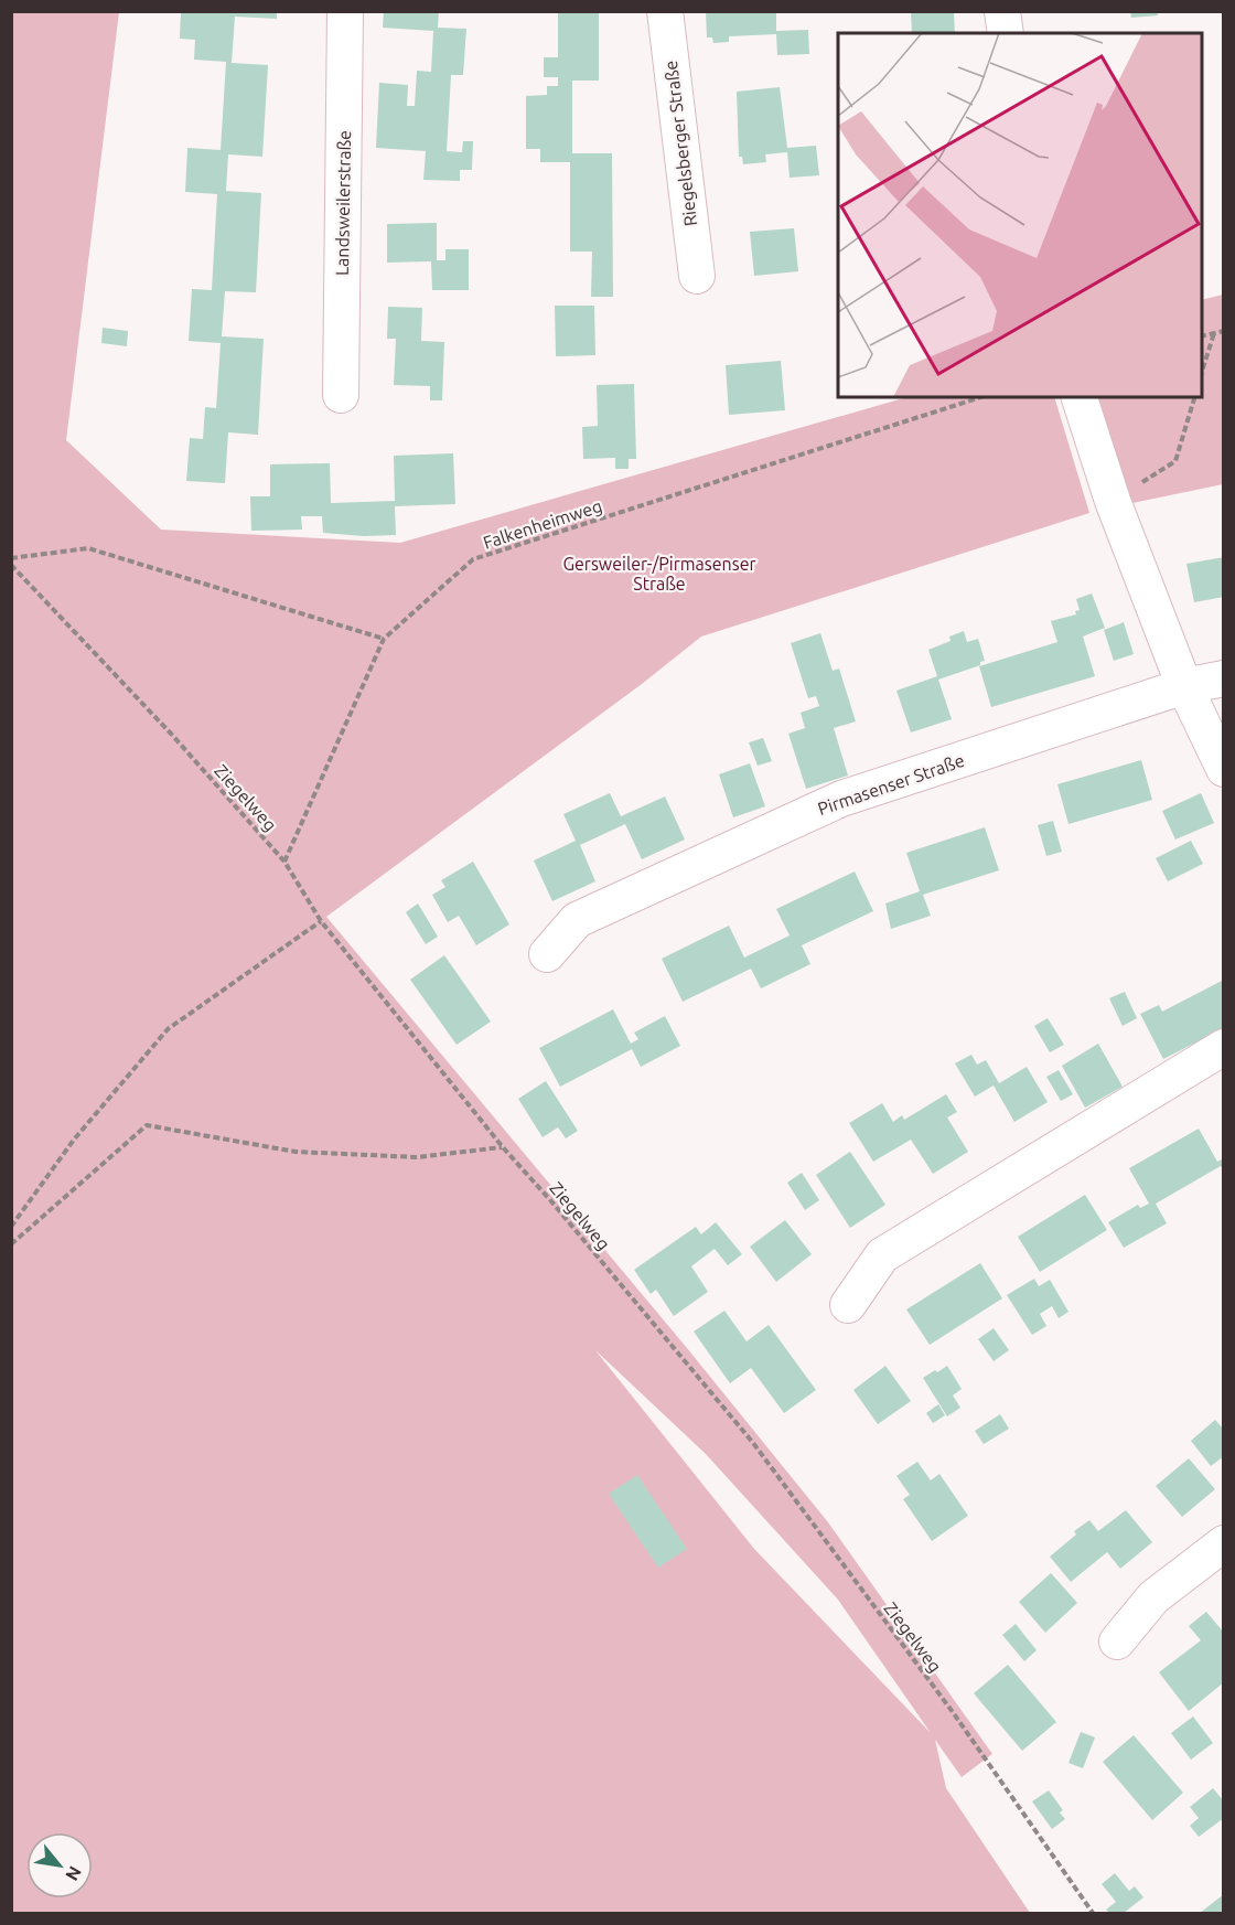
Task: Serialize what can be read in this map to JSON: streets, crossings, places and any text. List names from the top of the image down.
{
  "streets": {
    "street": ["Riegelsberger Straße", "Landsweilerstraße", "Pirmasenser Straße"],
    "path": ["Falkenheimweg", "Ziegelweg"]
  },
  "parks": ["Gersweiler-/Pirmasenser Straße"],
  "north": "bottom right"
}
